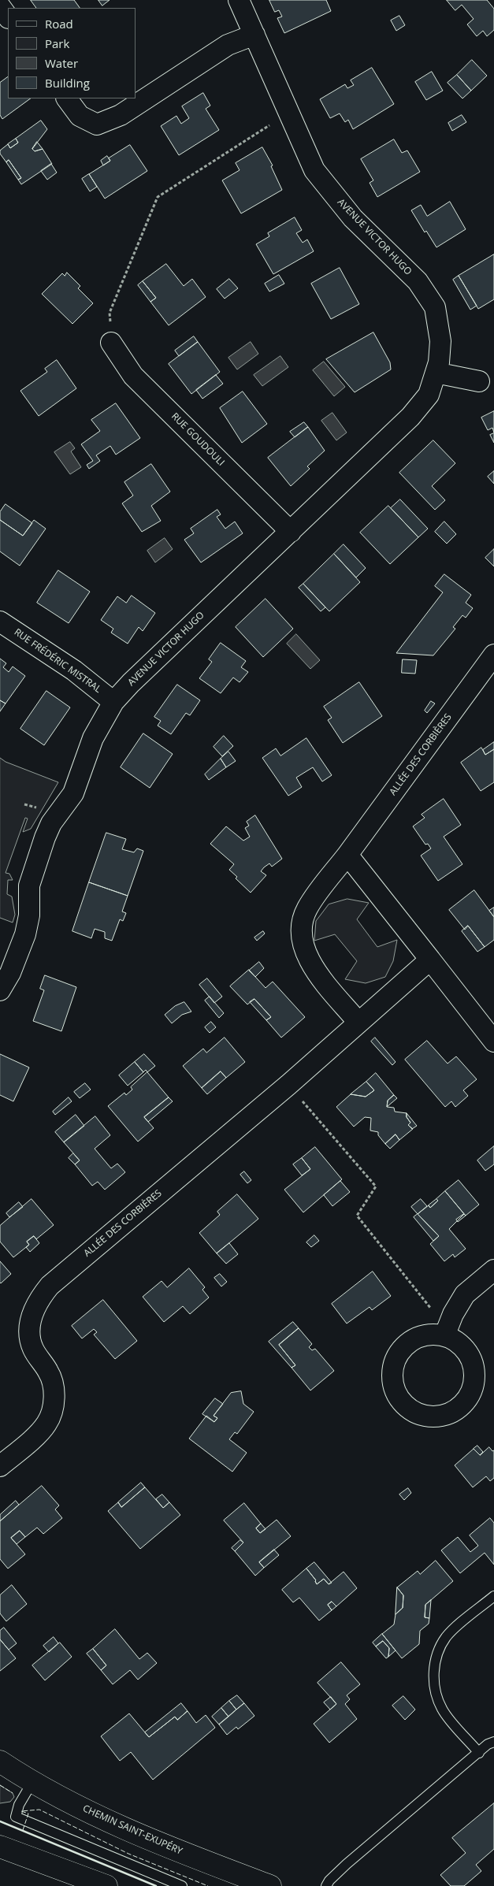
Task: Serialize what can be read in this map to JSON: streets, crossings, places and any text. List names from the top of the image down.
{
  "streets": {
    "main road": ["CHEMIN SAINT-EXUPÉRY"],
    "street": [
      "AVENUE VICTOR HUGO",
      "RUE GOUDOULI",
      "RUE FRÉDÉRIC MISTRAL",
      "ALLÉE DES CORBIÈRES"
    ]
  },
  "crossings": [
    ["AVENUE VICTOR HUGO", "RUE GOUDOULI"],
    ["AVENUE VICTOR HUGO", "RUE FRÉDÉRIC MISTRAL"]
  ],
  "legend": [
    "Road",
    "Park",
    "Water",
    "Building"
  ]
}
